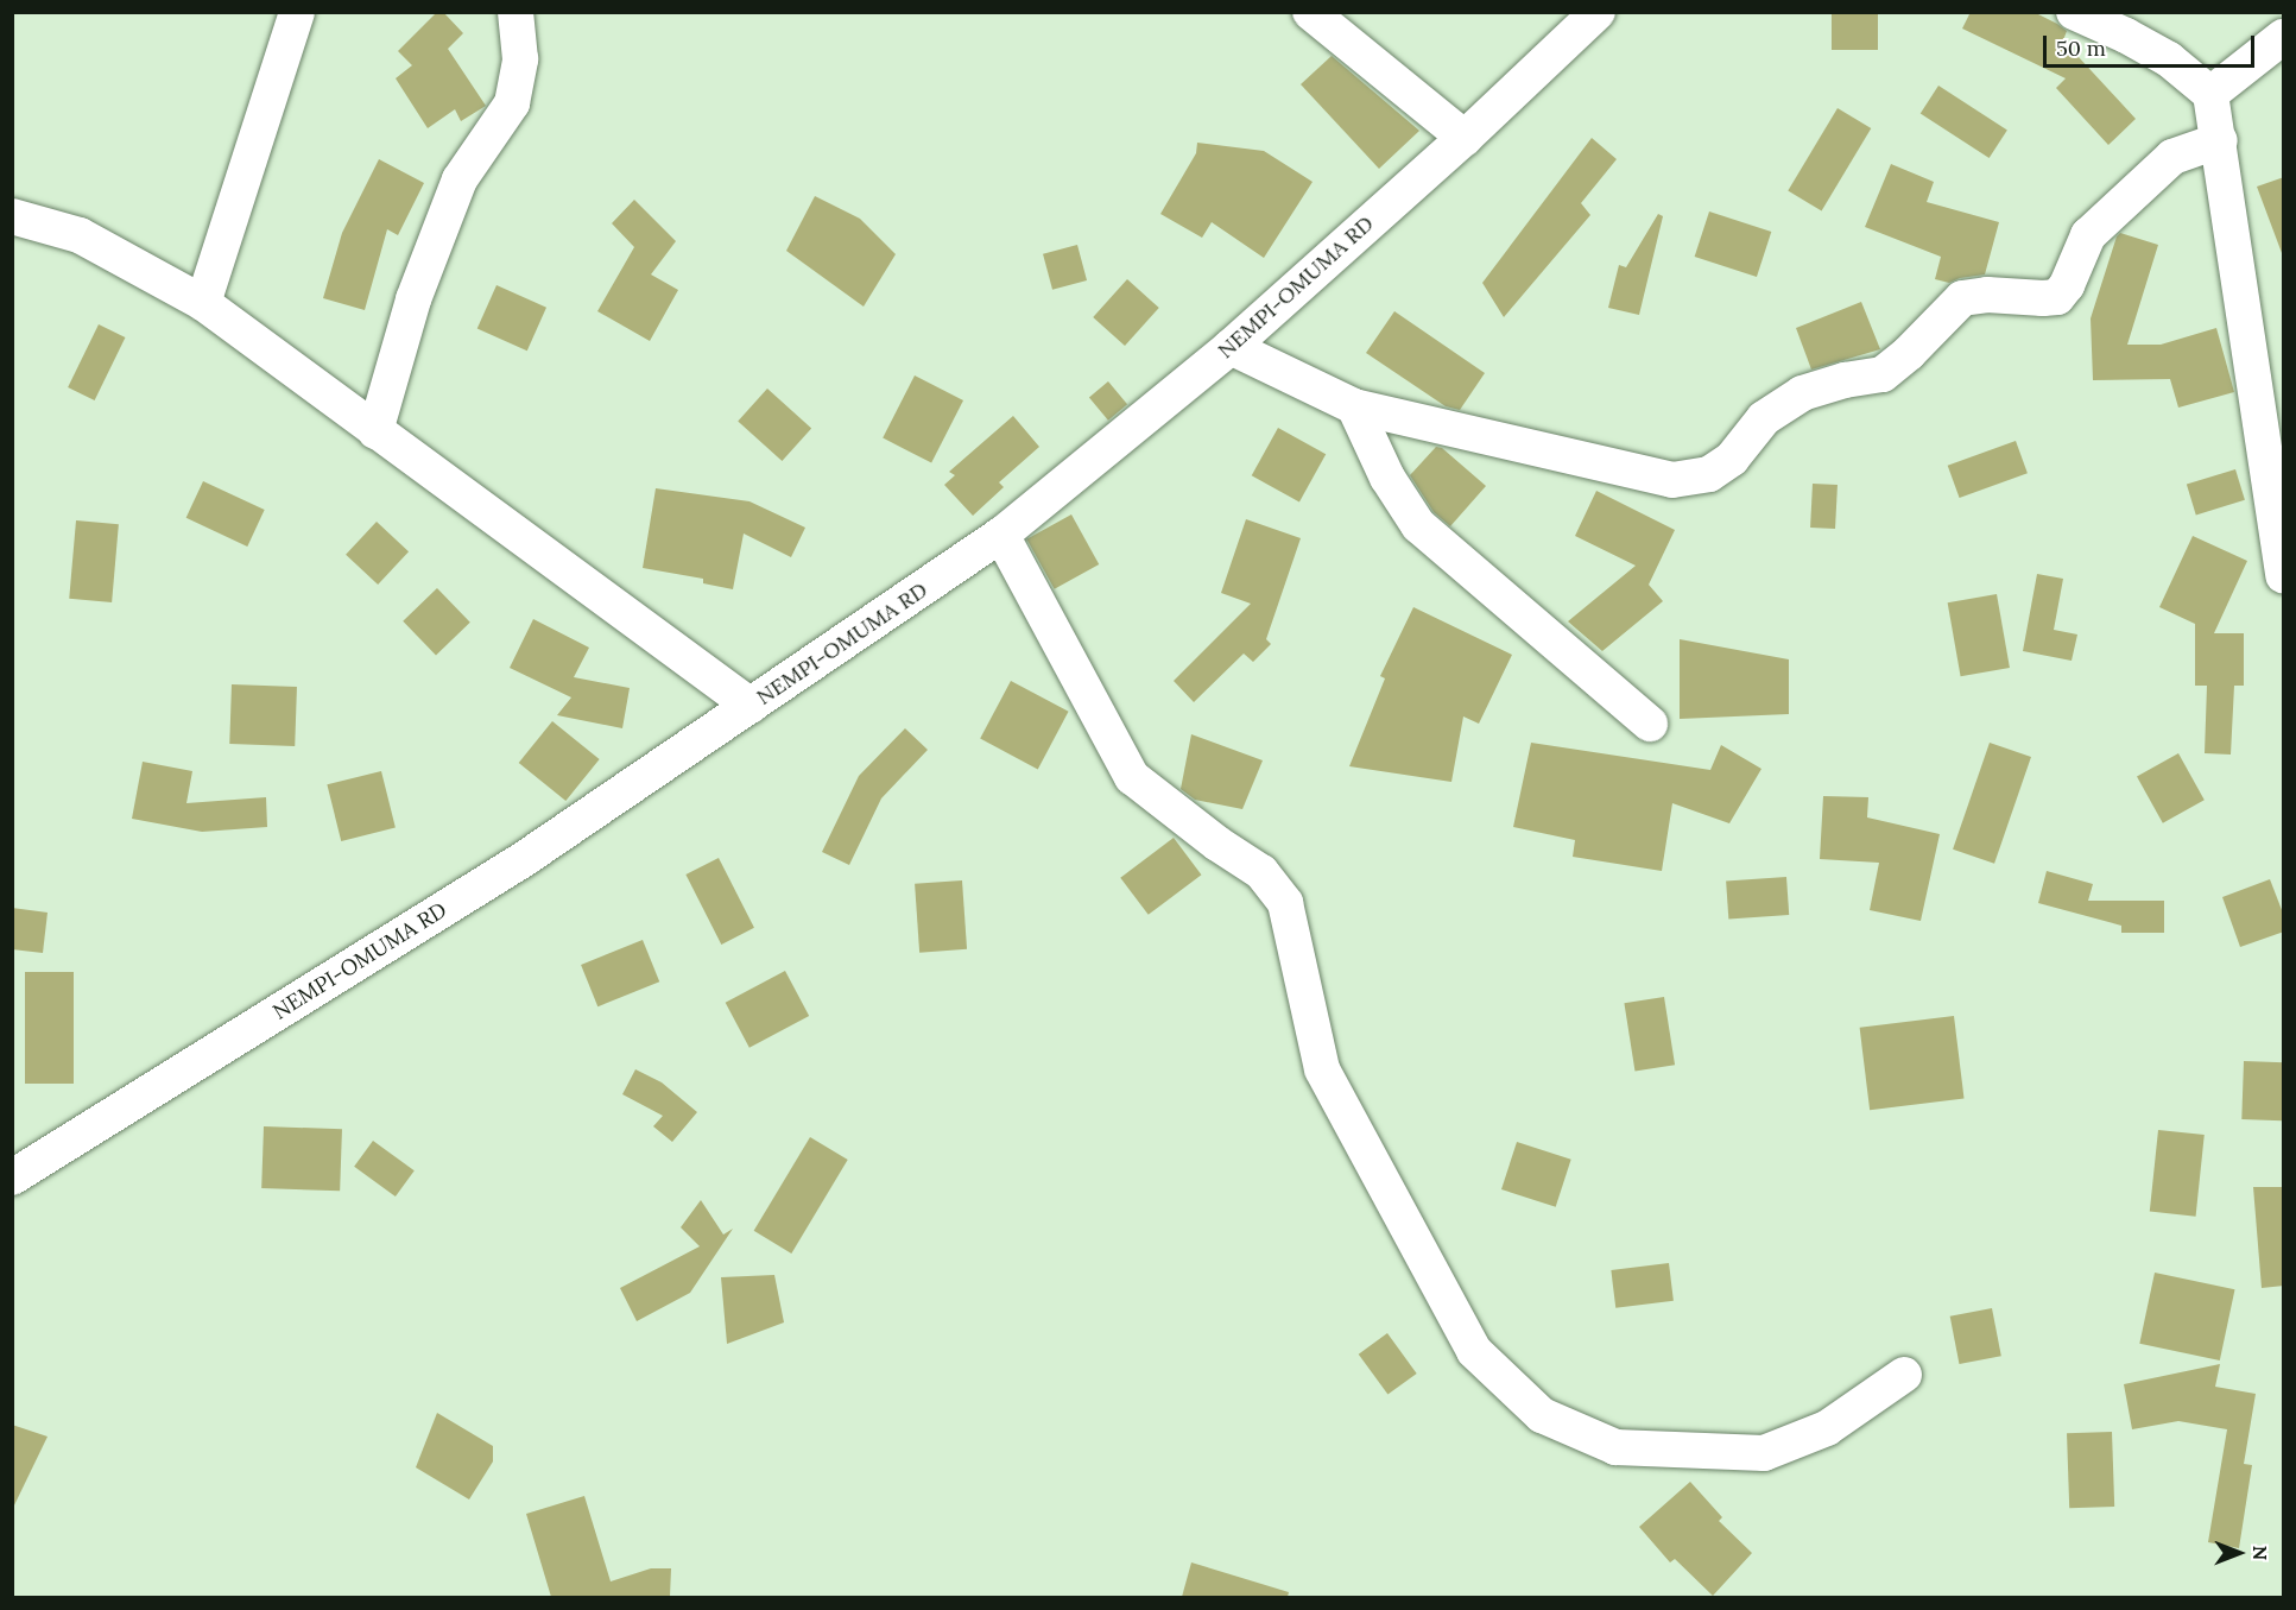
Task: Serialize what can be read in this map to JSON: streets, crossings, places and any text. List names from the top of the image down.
{
  "streets": {
    "street": ["NEMPI-OMUMA RD"]
  },
  "scale_bar": "50 m",
  "north": "right"
}
